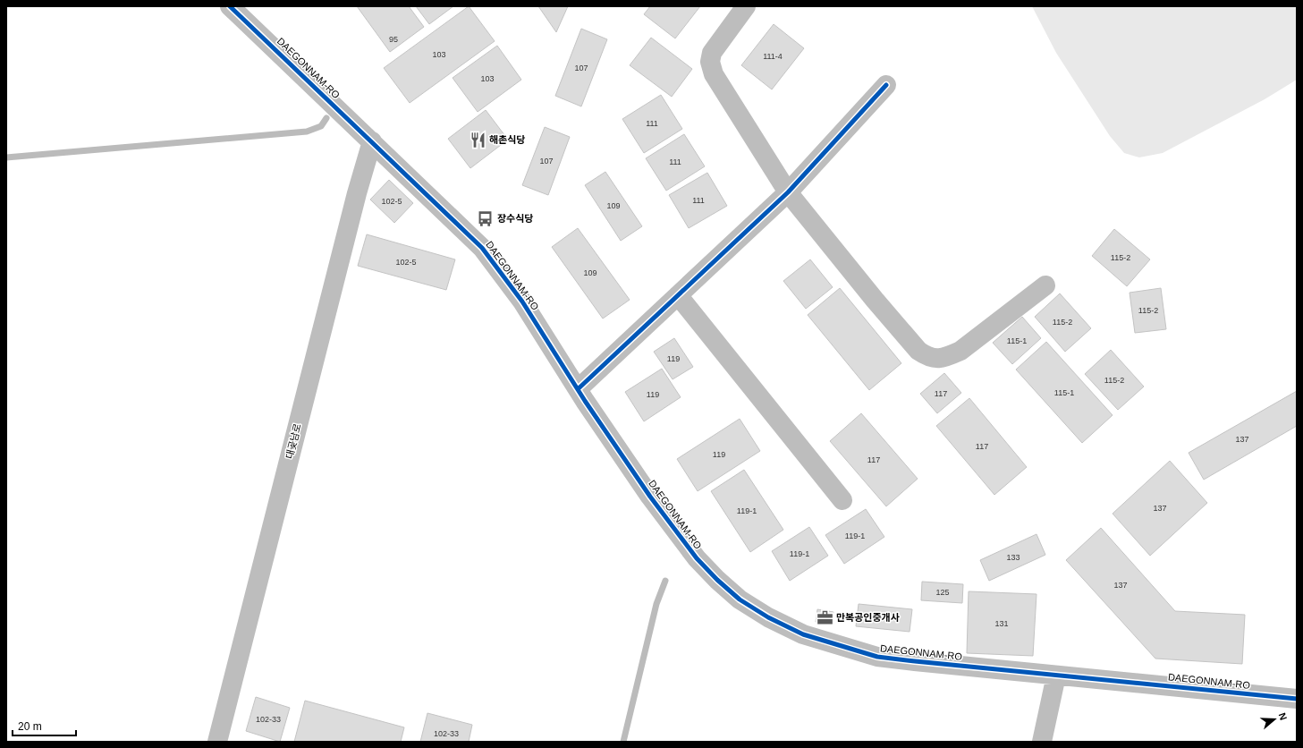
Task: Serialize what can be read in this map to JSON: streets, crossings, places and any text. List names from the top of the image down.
{
  "streets": {
    "street": ["DAEGONNAM-RO", "대곶남로"]
  },
  "crossings": [
    ["DAEGONNAM-RO", "대곶남로"]
  ],
  "places": {
    "restaurant": ["해촌식당"],
    "bus stop": ["장수식당"],
    "office": ["만복공인중개사"]
  },
  "house_numbers": [
    "95",
    "103",
    "111-4",
    "107",
    "103",
    "111",
    "107",
    "111",
    "111",
    "102-5",
    "109",
    "115-2",
    "102-5",
    "109",
    "115-2",
    "115-2",
    "115-1",
    "119",
    "115-2",
    "115-1",
    "117",
    "119",
    "137",
    "117",
    "119",
    "117",
    "137",
    "119-1",
    "119-1",
    "119-1",
    "133",
    "137",
    "125",
    "131",
    "102-33",
    "102-33"
  ],
  "scale_bar": "20 m",
  "north": "right"
}
